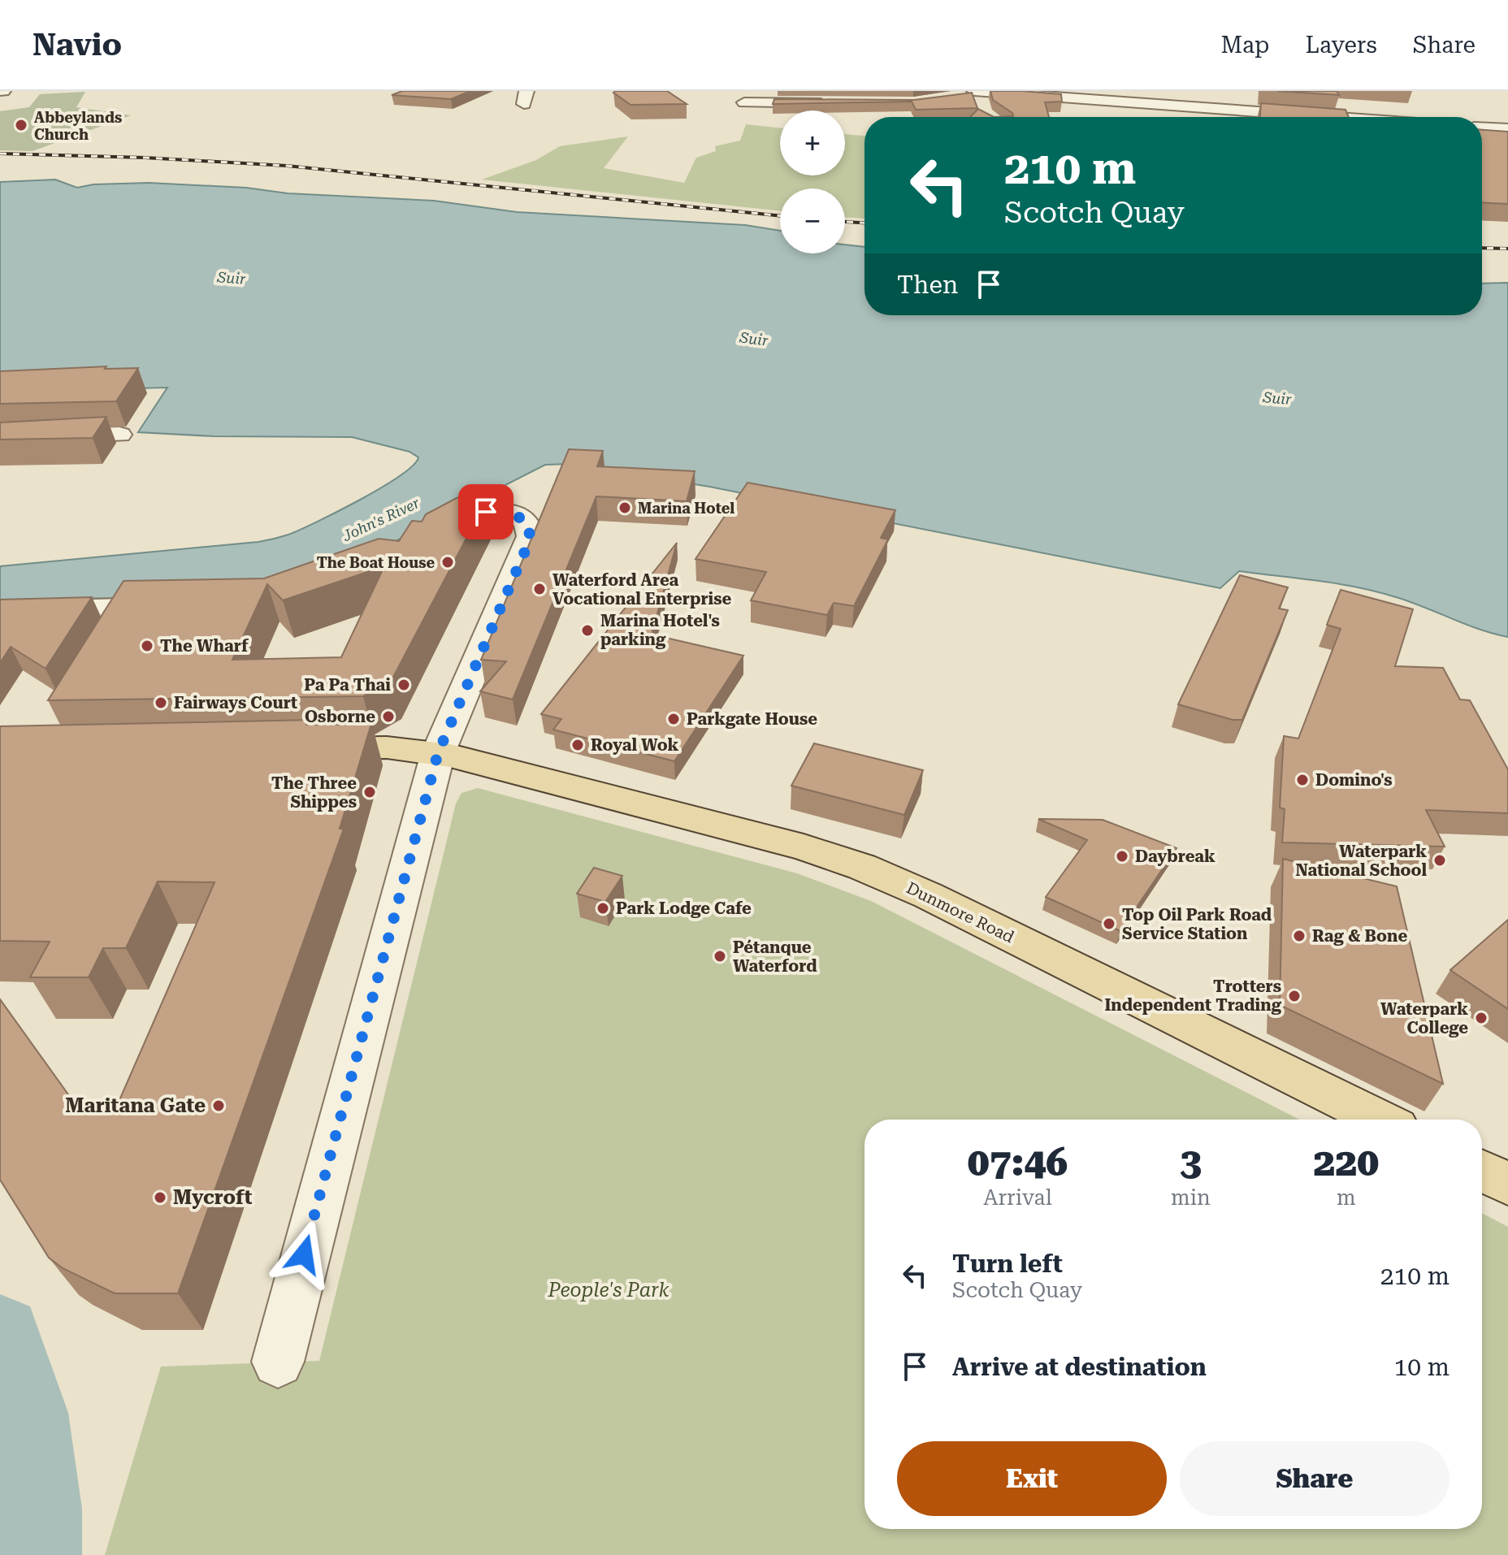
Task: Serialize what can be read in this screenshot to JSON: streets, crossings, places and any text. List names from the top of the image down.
{
  "streets": {
    "main road": ["Dunmore Road"]
  },
  "water": ["Suir", "John's River"],
  "parks": ["People's Park"],
  "places": [
    "Abbeylands Church",
    "Marina Hotel",
    "The Boat House",
    "Waterford Area Vocational Enterprise",
    "Marina Hotel's parking",
    "The Wharf",
    "Pa Pa Thai",
    "Fairways Court",
    "Osborne",
    "Parkgate House",
    "Royal Wok",
    "Domino's",
    "The Three Shippes",
    "Daybreak",
    "Waterpark National School",
    "Park Lodge Cafe",
    "Top Oil Park Road Service Station",
    "Rag & Bone",
    "Pétanque Waterford",
    "Trotters Independent Trading",
    "Waterpark College",
    "Maritana Gate",
    "Mycroft"
  ],
  "page": {
    "header": "Navio",
    "nav": ["Map", "Layers", "Share"],
    "map_buttons": ["+", "−"],
    "turn": ["210 m", "Scotch Quay"],
    "then": "Then",
    "eta": [
      "07:46",
      "Arrival",
      "3",
      "min",
      "220",
      "m"
    ],
    "list": [
      {
        "name": "Turn left",
        "note": "Scotch Quay",
        "value": "210 m"
      },
      {
        "name": "Arrive at destination",
        "value": "10 m"
      }
    ],
    "buttons": ["Exit", "Share"]
  }
}
